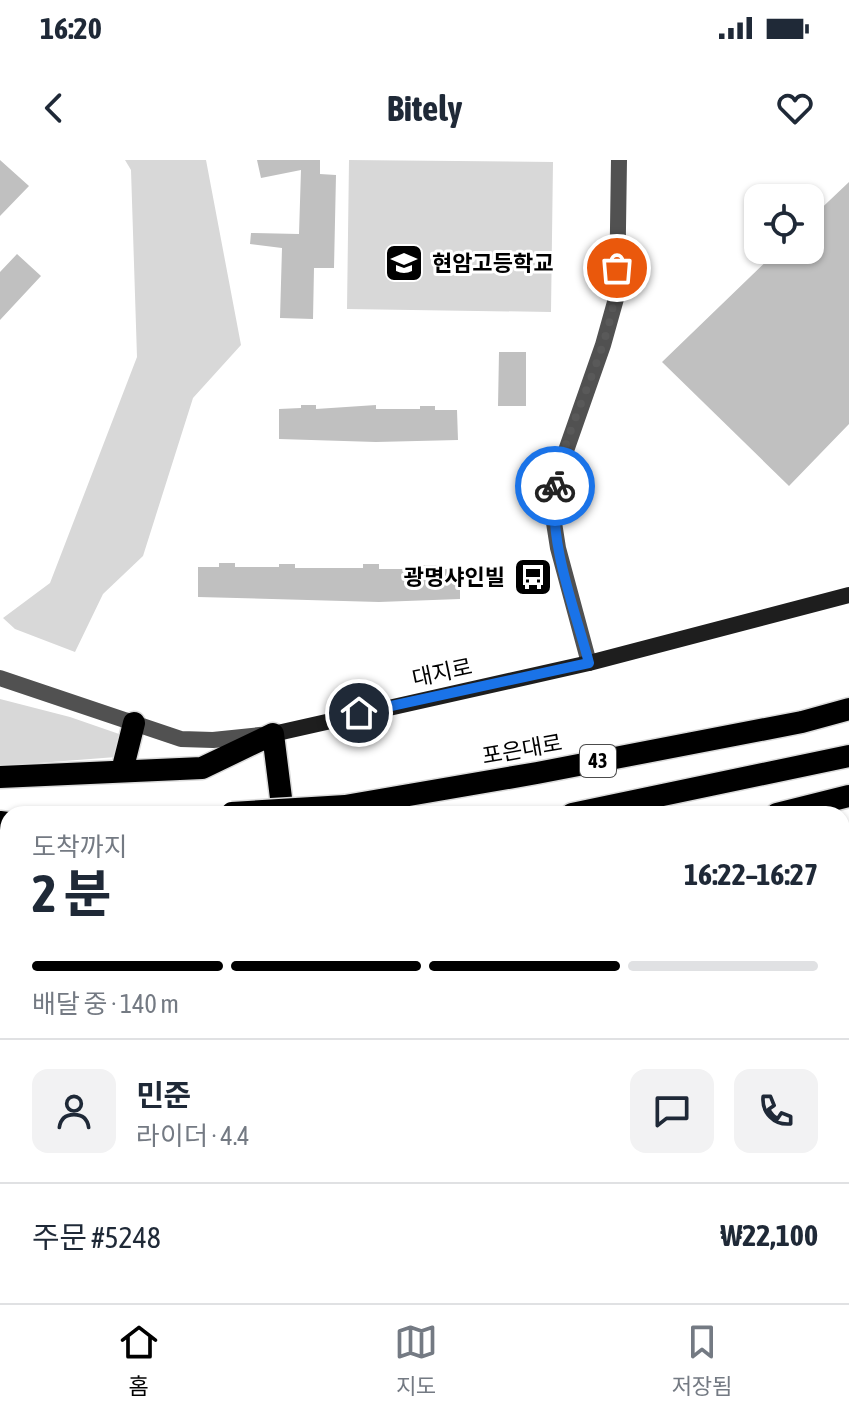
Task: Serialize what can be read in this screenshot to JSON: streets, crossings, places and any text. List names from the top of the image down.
{
  "streets": {
    "highway": ["포은대로", "43"],
    "main road": ["대지로"]
  },
  "places": {
    "school or university": ["현암고등학교"],
    "bus stop": ["광명샤인빌"]
  },
  "page": {
    "status": "16:20",
    "header": "Bitely",
    "heading": ["2 분", "도착까지", "16:22–16:27"],
    "panel": [
      "민준",
      "라이더 · 4.4",
      "주문 #5248",
      "₩22,100"
    ],
    "bar": "배달 중 · 140 m",
    "tabs": ["홈", "지도", "저장됨"]
  }
}
